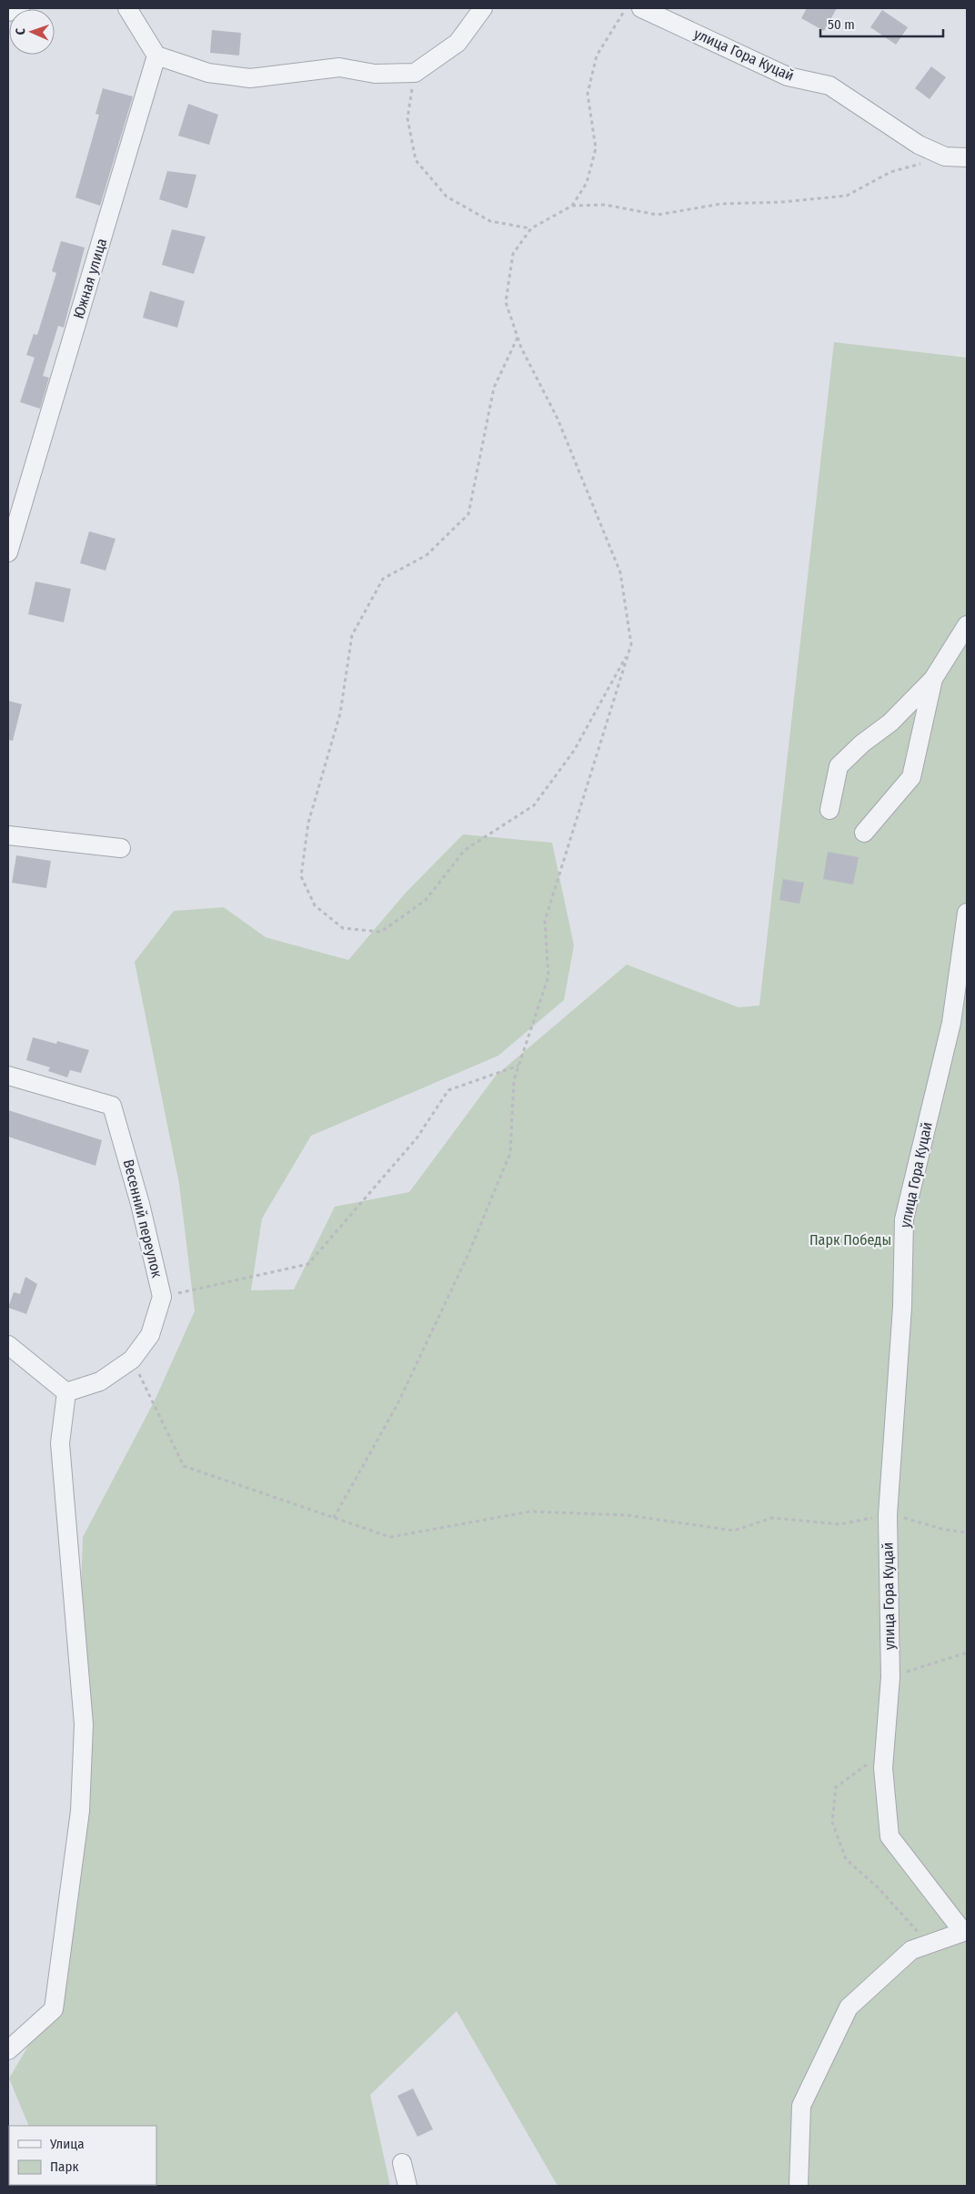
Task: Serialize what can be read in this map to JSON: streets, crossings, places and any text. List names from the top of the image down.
{
  "streets": {
    "street": ["улица Гора Куцай", "Южная улица", "Весенний переулок"]
  },
  "parks": ["Парк Победы"],
  "legend": ["Улица", "Парк"],
  "scale_bar": "50 m",
  "north": "left"
}
